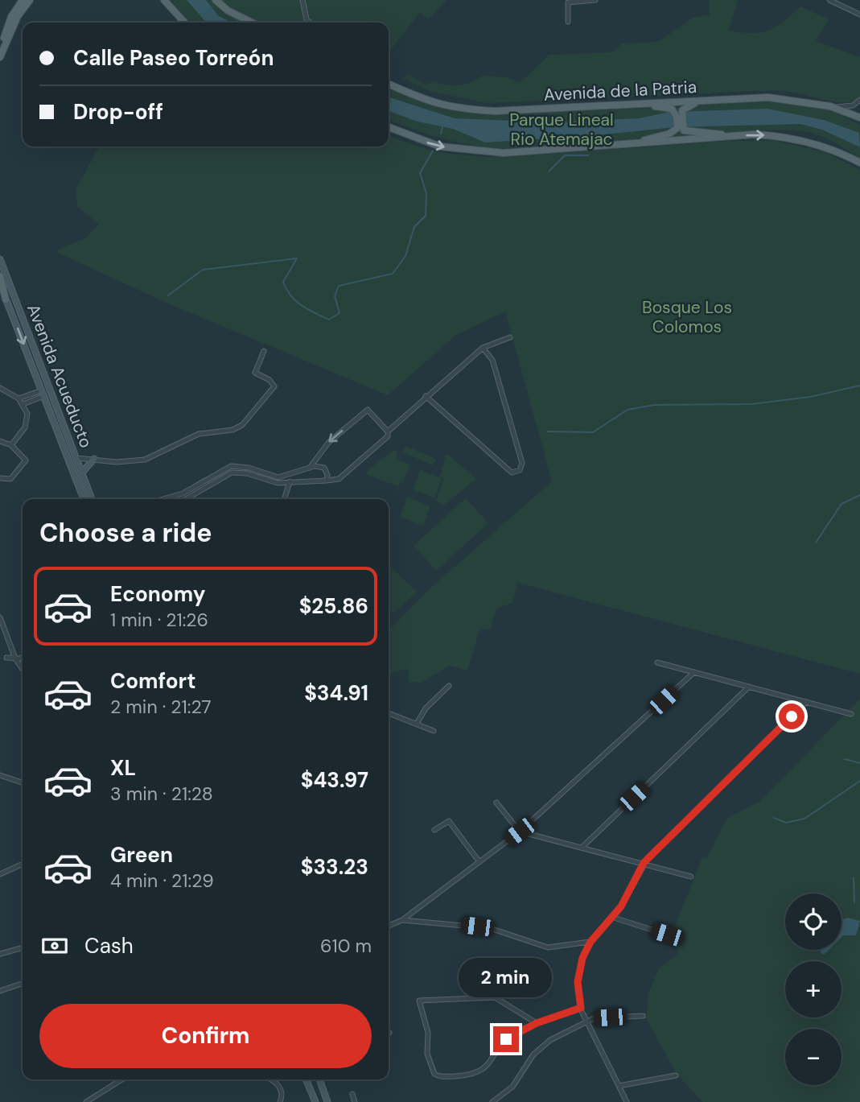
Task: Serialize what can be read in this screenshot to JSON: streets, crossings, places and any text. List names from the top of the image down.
{
  "streets": {
    "main road": ["Avenida de la Patria", "Avenida Acueducto"]
  },
  "parks": ["Parque Lineal Rio Atemajac", "Bosque Los Colomos"],
  "page": {
    "banner": ["Calle Paseo Torreón", "Drop-off"],
    "heading": "Choose a ride",
    "list": [
      {
        "name": "Economy",
        "note": "1 min · 21:26",
        "value": "$25.86"
      },
      {
        "name": "Comfort",
        "note": "2 min · 21:27",
        "value": "$34.91"
      },
      {
        "name": "XL",
        "note": "3 min · 21:28",
        "value": "$43.97"
      },
      {
        "name": "Green",
        "note": "4 min · 21:29",
        "value": "$33.23"
      }
    ],
    "map_buttons": ["+", "−"],
    "pay": ["Cash", "610 m"],
    "bubble": "2 min",
    "buttons": "Confirm"
  }
}
